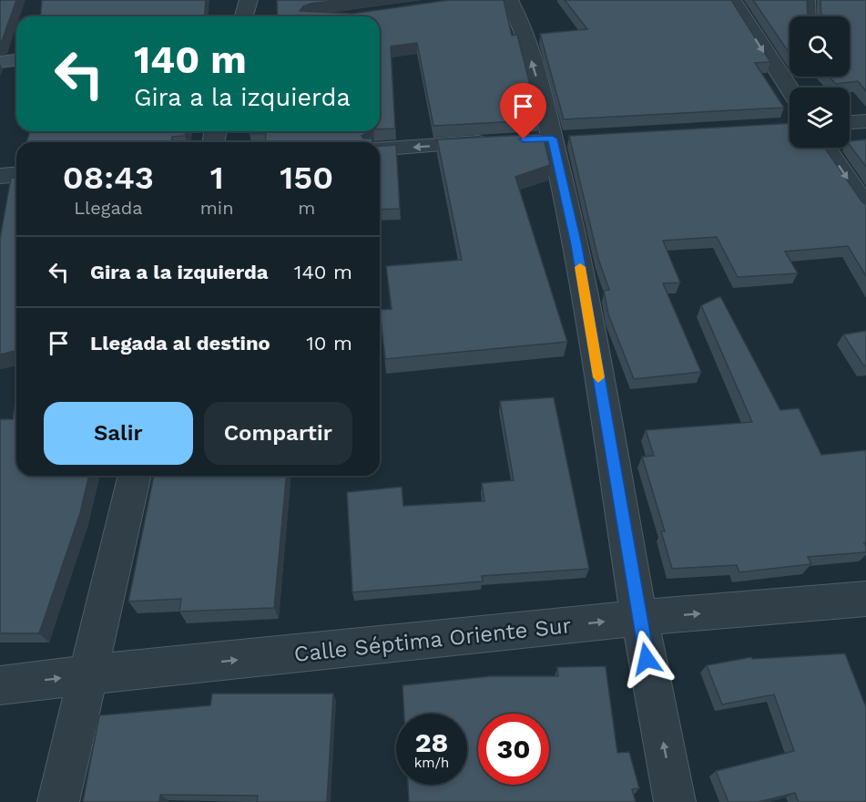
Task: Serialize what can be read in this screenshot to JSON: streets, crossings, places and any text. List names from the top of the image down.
{
  "streets": {
    "street": ["Calle Séptima Oriente Sur"]
  },
  "one_way": ["Calle Séptima Oriente Sur"],
  "page": {
    "turn": ["140 m", "Gira a la izquierda"],
    "eta": [
      "08:43",
      "Llegada",
      "1",
      "min",
      "150",
      "m"
    ],
    "list": [
      {
        "name": "Gira a la izquierda",
        "value": "140 m"
      },
      {
        "name": "Llegada al destino",
        "value": "10 m"
      }
    ],
    "buttons": ["Salir", "Compartir"],
    "speed": "28 km/h",
    "limit": "30"
  }
}
